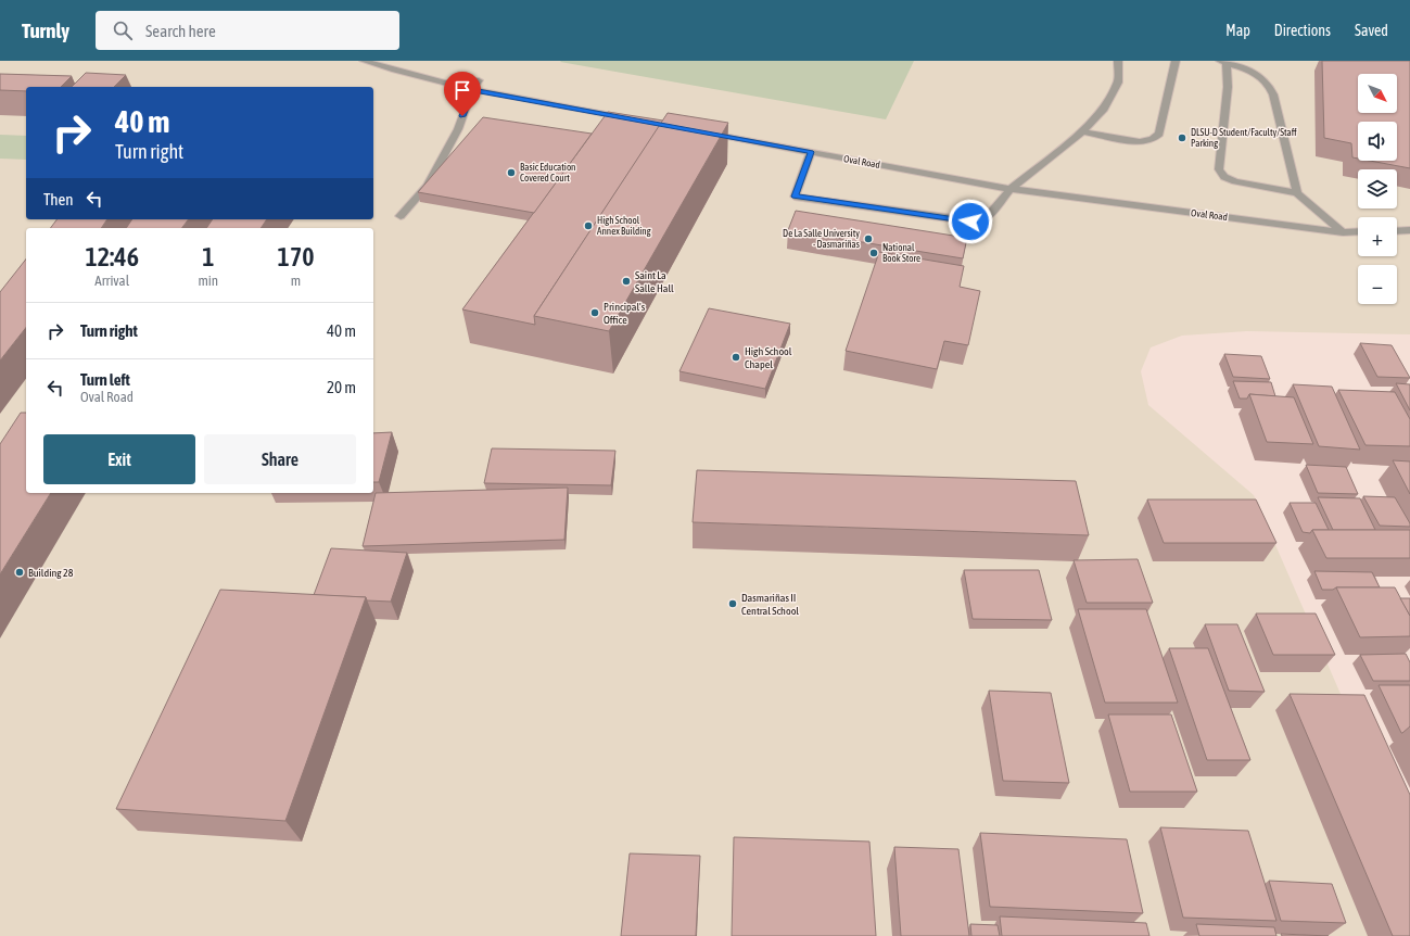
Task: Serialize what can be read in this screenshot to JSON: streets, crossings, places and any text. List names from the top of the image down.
{
  "streets": {
    "lane": ["Oval Road"]
  },
  "places": [
    "DLSU-D Student/Faculty/Staff Parking",
    "Basic Education Covered Court",
    "High School Annex Building",
    "De La Salle University - Dasmariñas",
    "National Book Store",
    "Saint La Salle Hall",
    "Principal's Office",
    "High School Chapel",
    "Building 28",
    "Dasmariñas II Central School"
  ],
  "north": "bottom right",
  "page": {
    "header": "Turnly",
    "search": "Search here",
    "nav": ["Map", "Directions", "Saved"],
    "map_buttons": ["+", "−"],
    "turn": ["40 m", "Turn right"],
    "then": "Then",
    "eta": [
      "12:46",
      "Arrival",
      "1",
      "min",
      "170",
      "m"
    ],
    "list": [
      {
        "name": "Turn right",
        "value": "40 m"
      },
      {
        "name": "Turn left",
        "note": "Oval Road",
        "value": "20 m"
      }
    ],
    "buttons": ["Exit", "Share"]
  }
}
